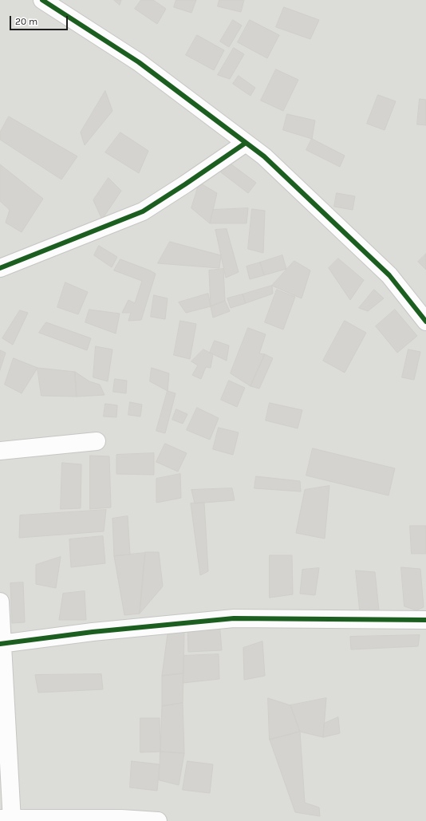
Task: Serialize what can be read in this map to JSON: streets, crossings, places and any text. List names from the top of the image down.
{
  "scale_bar": "20 m"
}
